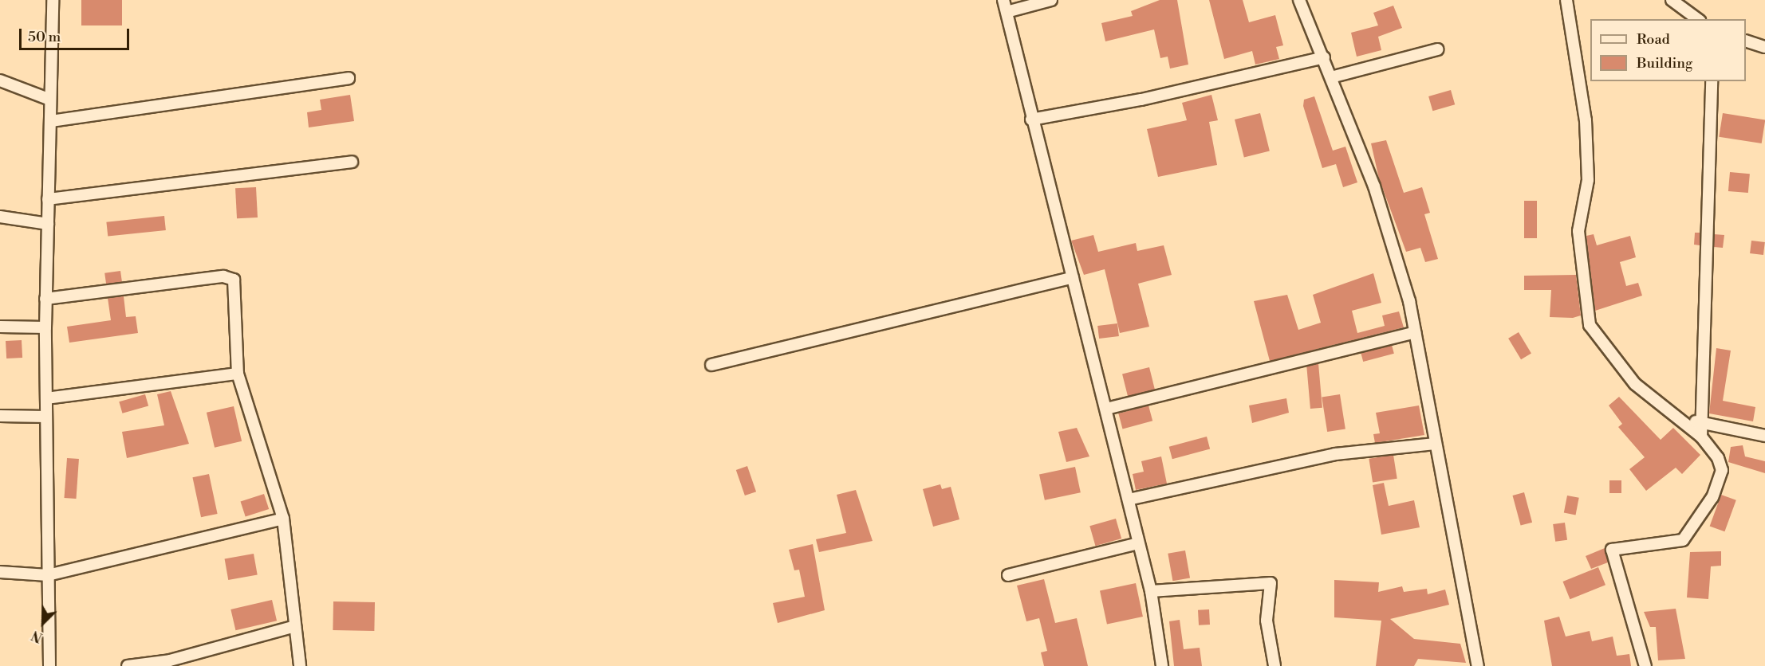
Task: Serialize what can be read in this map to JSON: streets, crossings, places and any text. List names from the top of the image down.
{
  "legend": ["Road", "Building"],
  "scale_bar": "50 m",
  "north": "bottom left"
}
